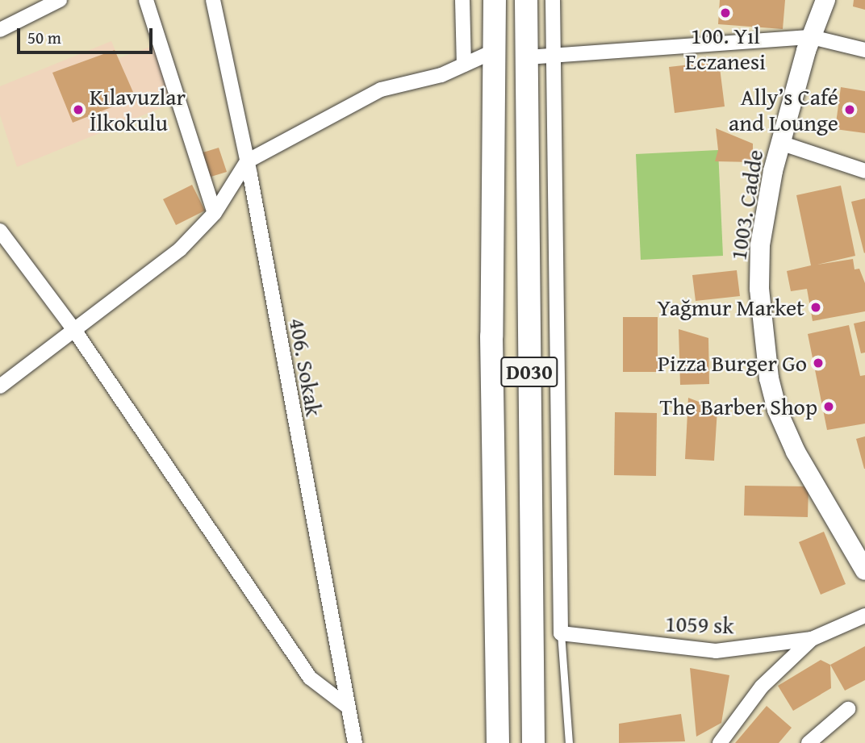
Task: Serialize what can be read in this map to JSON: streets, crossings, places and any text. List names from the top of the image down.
{
  "streets": {
    "highway": ["D030"],
    "main road": ["1003. Cadde"],
    "street": ["406. Sokak", "1059 sk"]
  },
  "places": [
    "100. Yıl Eczanesi",
    "Kılavuzlar İlkokulu",
    "Ally’s Café and Lounge",
    "Yağmur Market",
    "Pizza Burger Go",
    "The Barber Shop"
  ],
  "scale_bar": "50 m"
}
